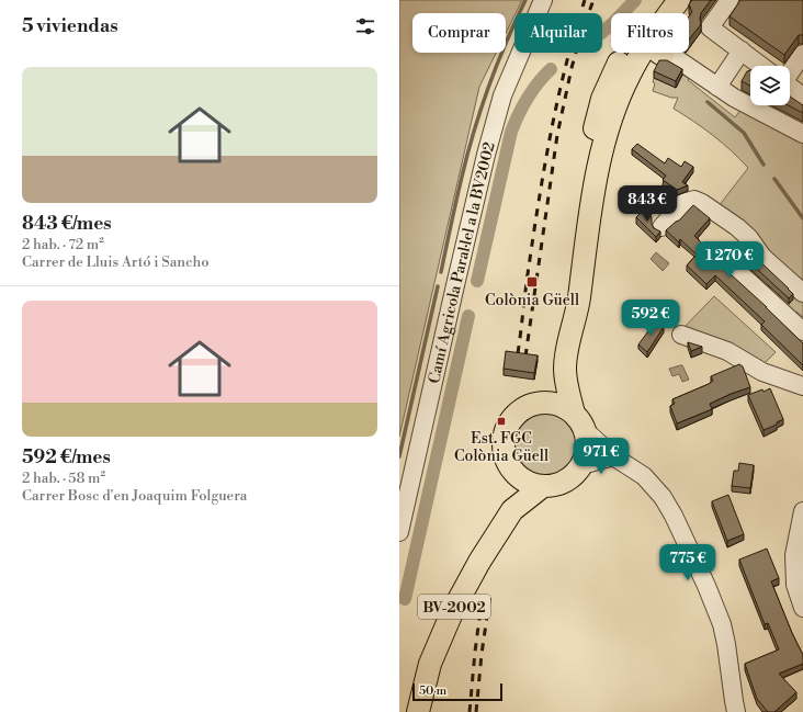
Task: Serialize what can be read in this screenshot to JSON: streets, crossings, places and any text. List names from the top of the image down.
{
  "streets": {
    "main road": ["BV-2002"],
    "street": ["Camí Agricola Paral·lel a la BV2002"]
  },
  "places": {
    "transit": ["Colònia Güell", "Est. FGC Colònia Güell"]
  },
  "scale_bar": "50 m",
  "page": {
    "heading": "5 viviendas",
    "chip": ["Comprar", "Alquilar", "Filtros"],
    "list": [
      {
        "name": "843 €/mes",
        "note": "2 hab. · 72 m² · Carrer de Lluis Artó i Sancho"
      },
      {
        "name": "592 €/mes",
        "note": "2 hab. · 58 m² · Carrer Bosc d'en Joaquim Folguera"
      }
    ],
    "price": [
      "843 €",
      "1 270 €",
      "592 €",
      "971 €",
      "775 €"
    ],
    "scale": "50 m"
  }
}
